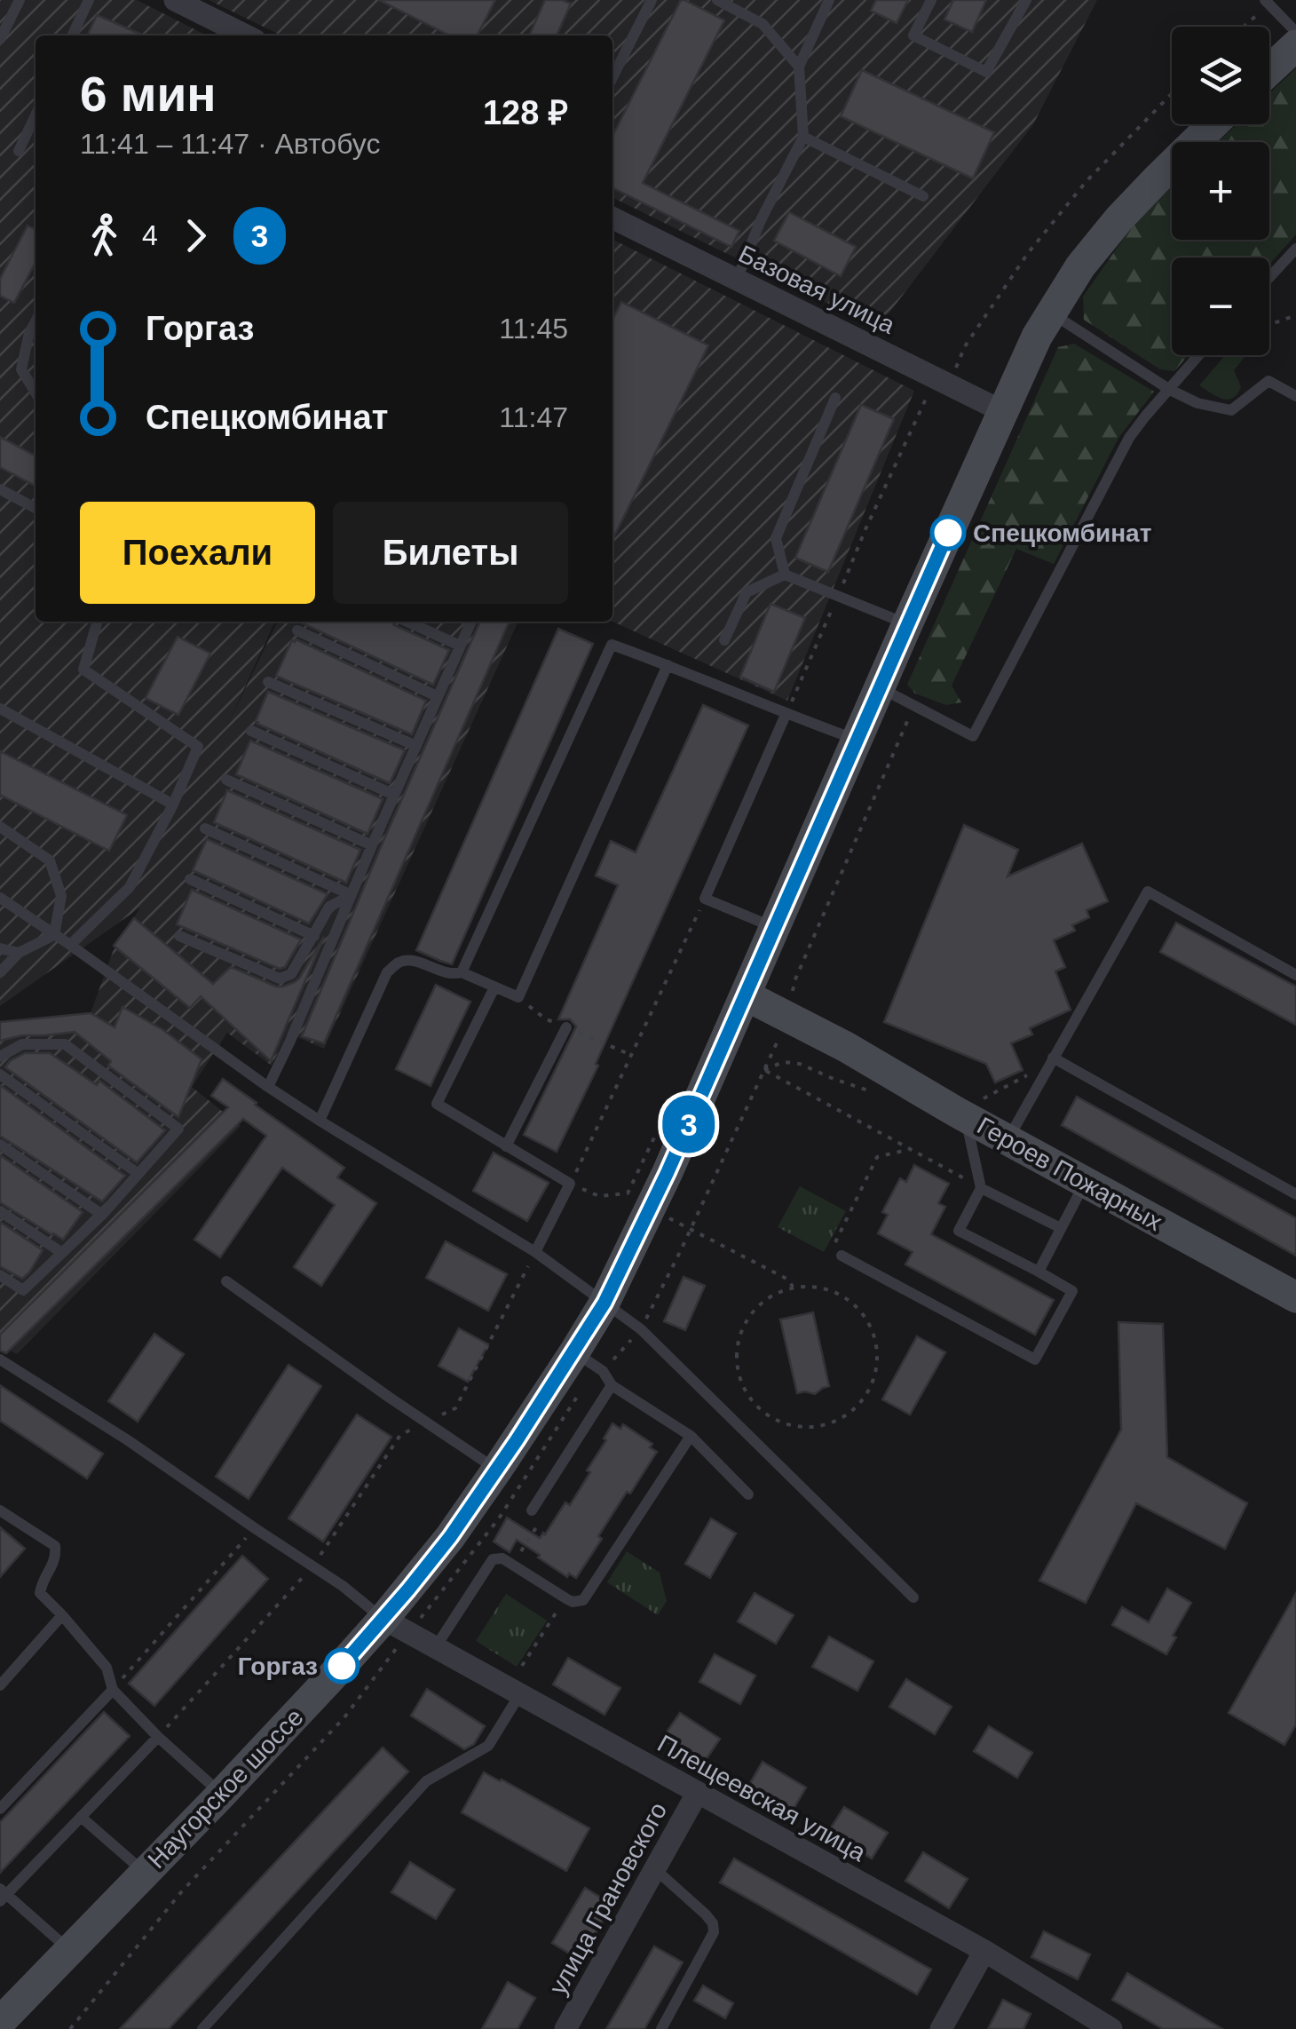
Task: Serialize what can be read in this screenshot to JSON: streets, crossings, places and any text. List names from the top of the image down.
{
  "streets": {
    "main road": ["Героев Пожарных", "Наугорское шоссе"],
    "street": ["Базовая улица", "Плещеевская улица", "улица Грановского"]
  },
  "crossings": [
    ["Базовая улица", "Наугорское шоссе"],
    ["Героев Пожарных", "Наугорское шоссе"],
    ["Наугорское шоссе", "Плещеевская улица"],
    ["Плещеевская улица", "улица Грановского"]
  ],
  "places": ["Спецкомбинат", "Горгаз"],
  "lines": ["bus line 3"],
  "page": {
    "on_map": "3",
    "map_buttons": ["+", "−"],
    "heading": ["6 мин", "11:41 – 11:47 · Автобус", "128 ₽"],
    "legs": ["4", "3"],
    "list": [
      {
        "name": "Горгаз",
        "value": "11:45"
      },
      {
        "name": "Спецкомбинат",
        "value": "11:47"
      }
    ],
    "buttons": ["Поехали", "Билеты"]
  }
}
